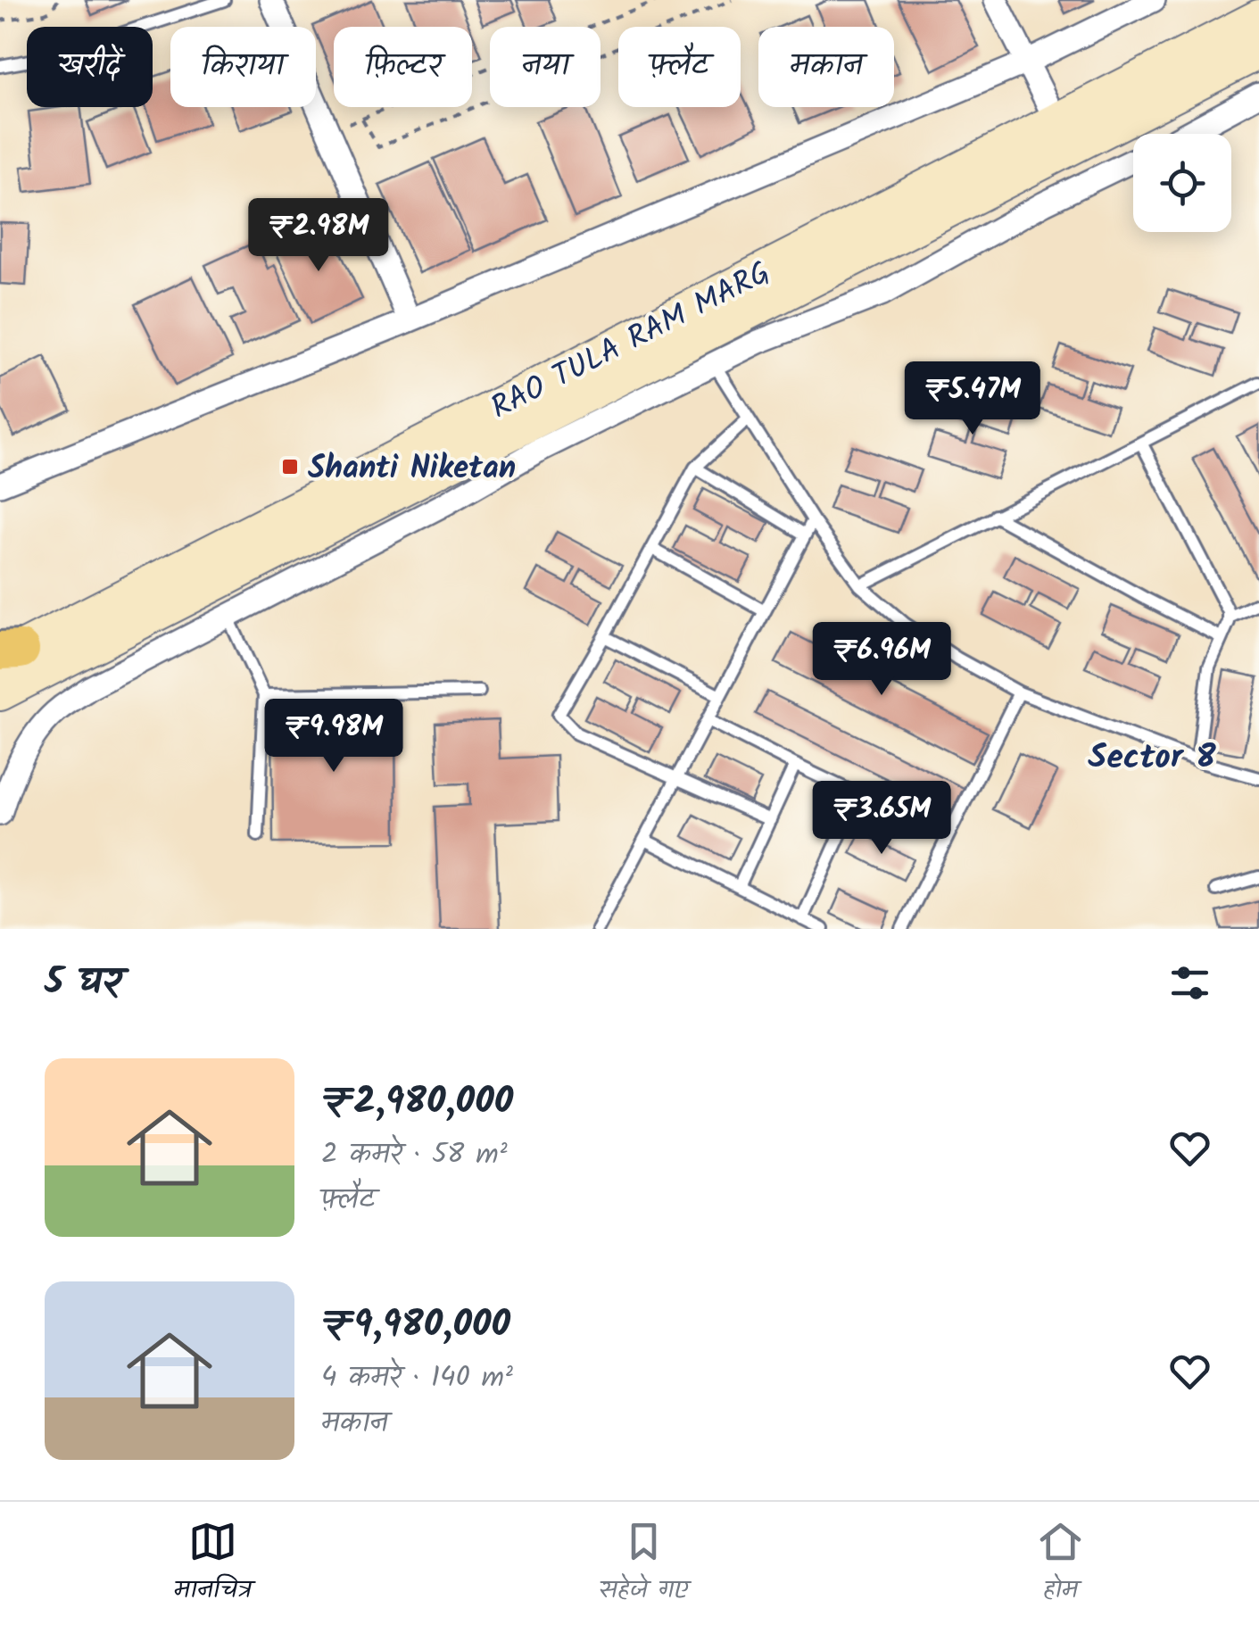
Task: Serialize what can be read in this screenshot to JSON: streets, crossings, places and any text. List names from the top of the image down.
{
  "streets": {
    "main road": ["RAO TULA RAM MARG"]
  },
  "districts": ["Sector 8"],
  "places": {
    "transit": ["Shanti Niketan"]
  },
  "page": {
    "chip": [
      "खरीदें",
      "किराया",
      "फ़िल्टर",
      "नया",
      "फ़्लैट",
      "मकान"
    ],
    "price": [
      "₹2.98M",
      "₹5.47M",
      "₹6.96M",
      "₹9.98M",
      "₹3.65M"
    ],
    "heading": "5 घर",
    "list": [
      {
        "name": "₹2,980,000",
        "note": "2 कमरे · 58 m² · फ़्लैट"
      },
      {
        "name": "₹9,980,000",
        "note": "4 कमरे · 140 m² · मकान"
      }
    ],
    "tabs": ["मानचित्र", "सहेजे गए", "होम"]
  }
}
